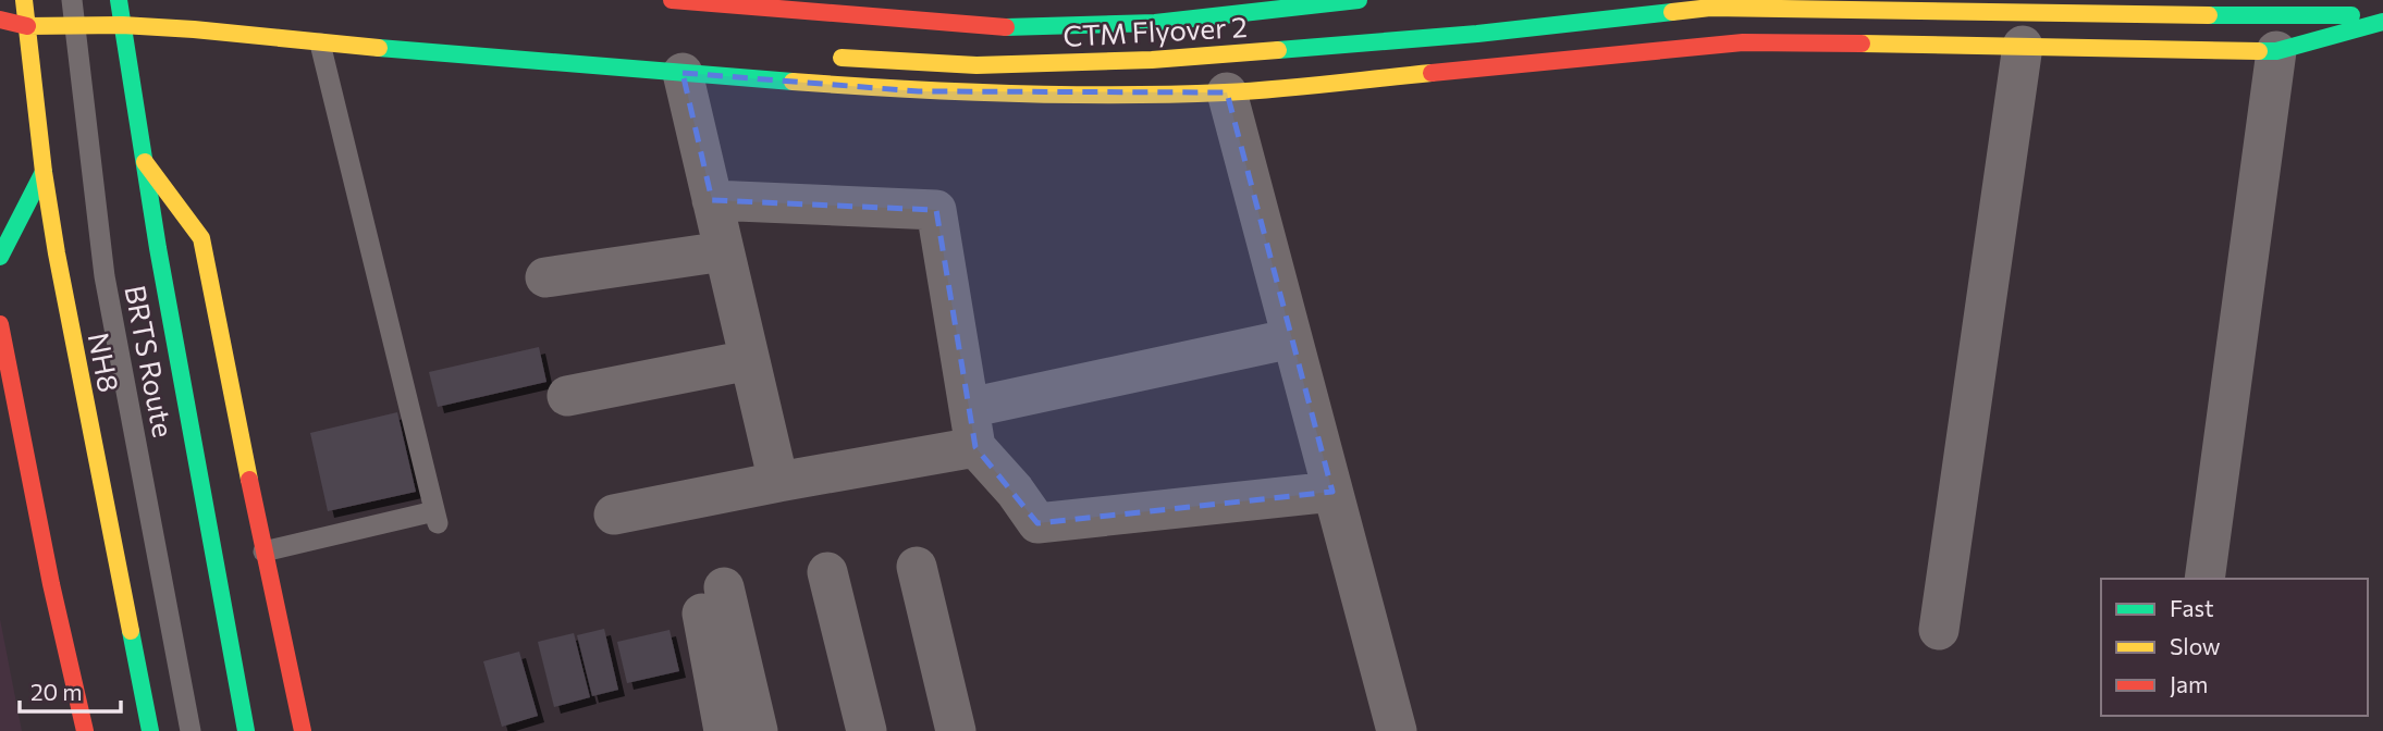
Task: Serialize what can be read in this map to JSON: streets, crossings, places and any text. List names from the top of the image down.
{
  "streets": {
    "main road": ["CTM Flyover 2", "NH8"],
    "lane": ["BRTS Route"]
  },
  "legend": ["Fast", "Slow", "Jam"],
  "scale_bar": "20 m"
}
